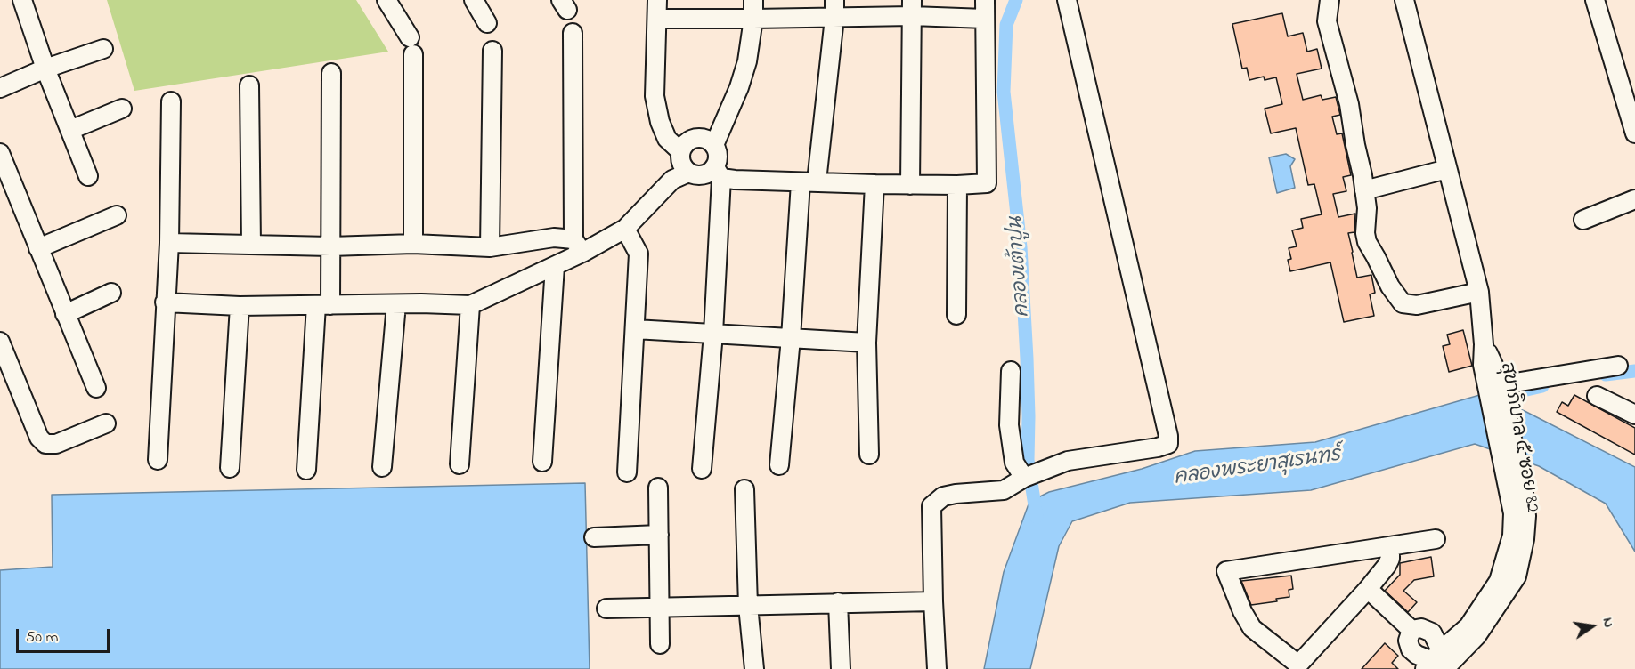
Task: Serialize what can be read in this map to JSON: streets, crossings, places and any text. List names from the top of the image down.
{
  "streets": {
    "street": ["สุขาภิบาล ๕ ซอย 82"]
  },
  "water": ["คลองเต้าปูน", "คลองพระยาสุเรนทร์"],
  "scale_bar": "50 m",
  "north": "right"
}
